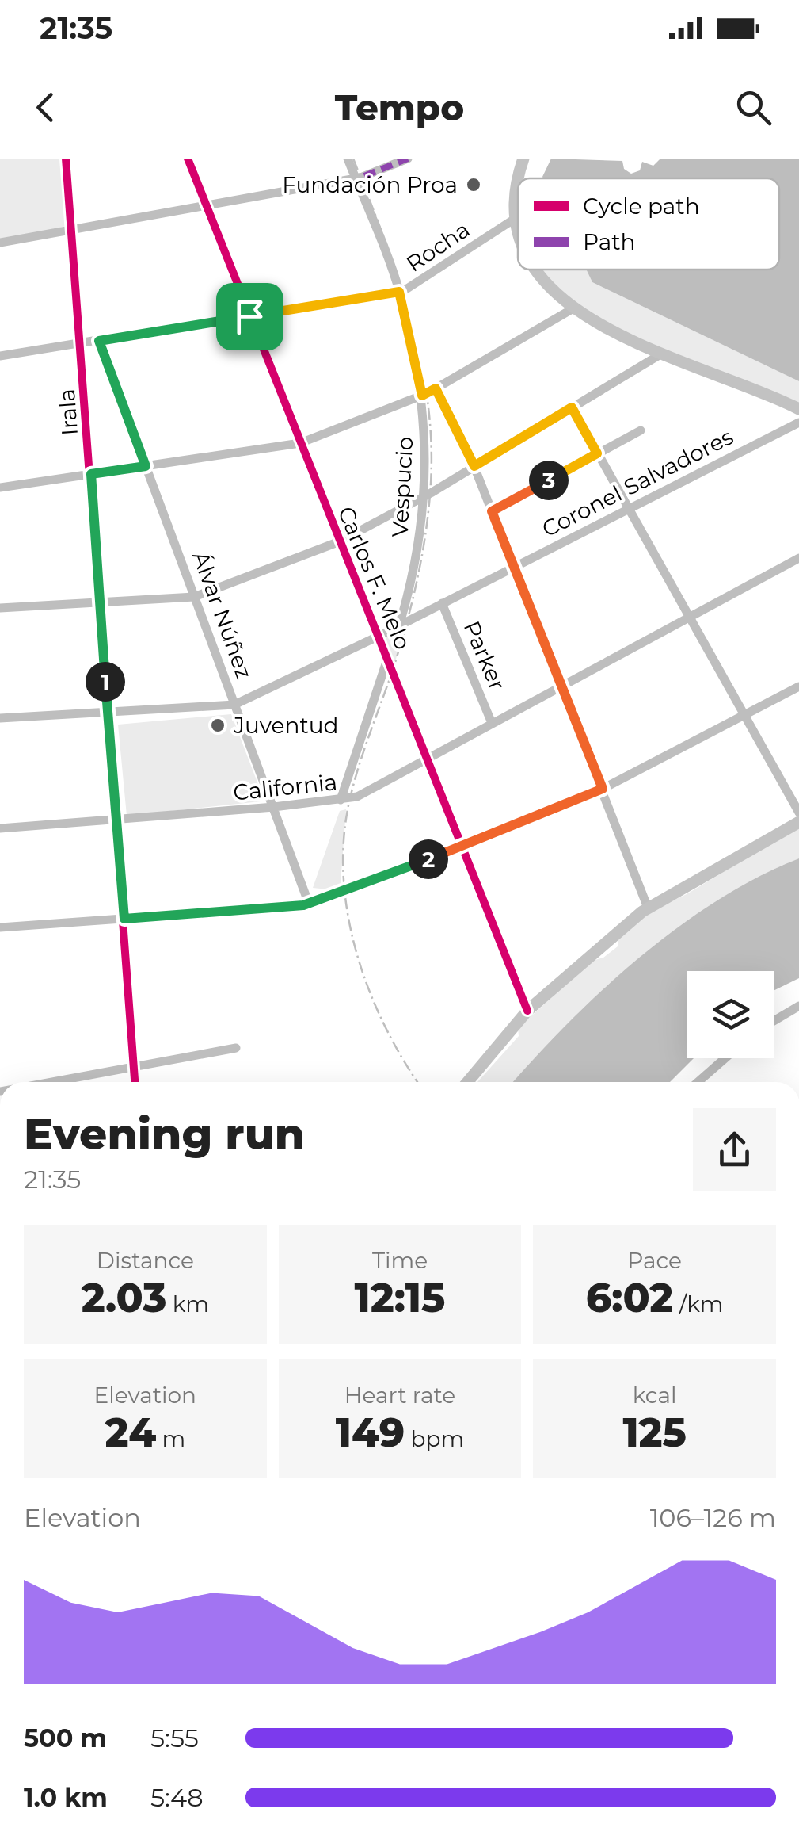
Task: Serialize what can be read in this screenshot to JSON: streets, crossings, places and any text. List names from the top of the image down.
{
  "streets": {
    "street": [
      "Rocha",
      "Irala",
      "Coronel Salvadores",
      "Vespucio",
      "Carlos F. Melo",
      "Álvar Núñez",
      "Parker",
      "California"
    ]
  },
  "crossings": [
    ["Rocha", "Irala"],
    ["Rocha", "Vespucio"],
    ["Rocha", "Carlos F. Melo"],
    ["Rocha", "Álvar Núñez"],
    ["Irala", "Coronel Salvadores"],
    ["Irala", "California"],
    ["Coronel Salvadores", "Vespucio"],
    ["Coronel Salvadores", "Carlos F. Melo"],
    ["Coronel Salvadores", "Álvar Núñez"],
    ["Coronel Salvadores", "Parker"],
    ["Carlos F. Melo", "California"],
    ["Álvar Núñez", "California"],
    ["Parker", "California"]
  ],
  "places": ["Fundación Proa", "Juventud"],
  "legend": ["Cycle path", "Path"],
  "page": {
    "status": "21:35",
    "header": "Tempo",
    "pins": ["3", "1", "2"],
    "heading": ["Evening run", "21:35"],
    "stats": [
      ["Distance", "2.03 km"],
      ["Time", "12:15"],
      ["Pace", "6:02 /km"],
      ["Elevation", "24 m"],
      ["Heart rate", "149 bpm"],
      ["kcal", "125"]
    ],
    "chart": ["Elevation", "106–126 m"],
    "list": [
      {
        "name": "500 m",
        "note": "5:55"
      },
      {
        "name": "1.0 km",
        "note": "5:48"
      }
    ]
  }
}
